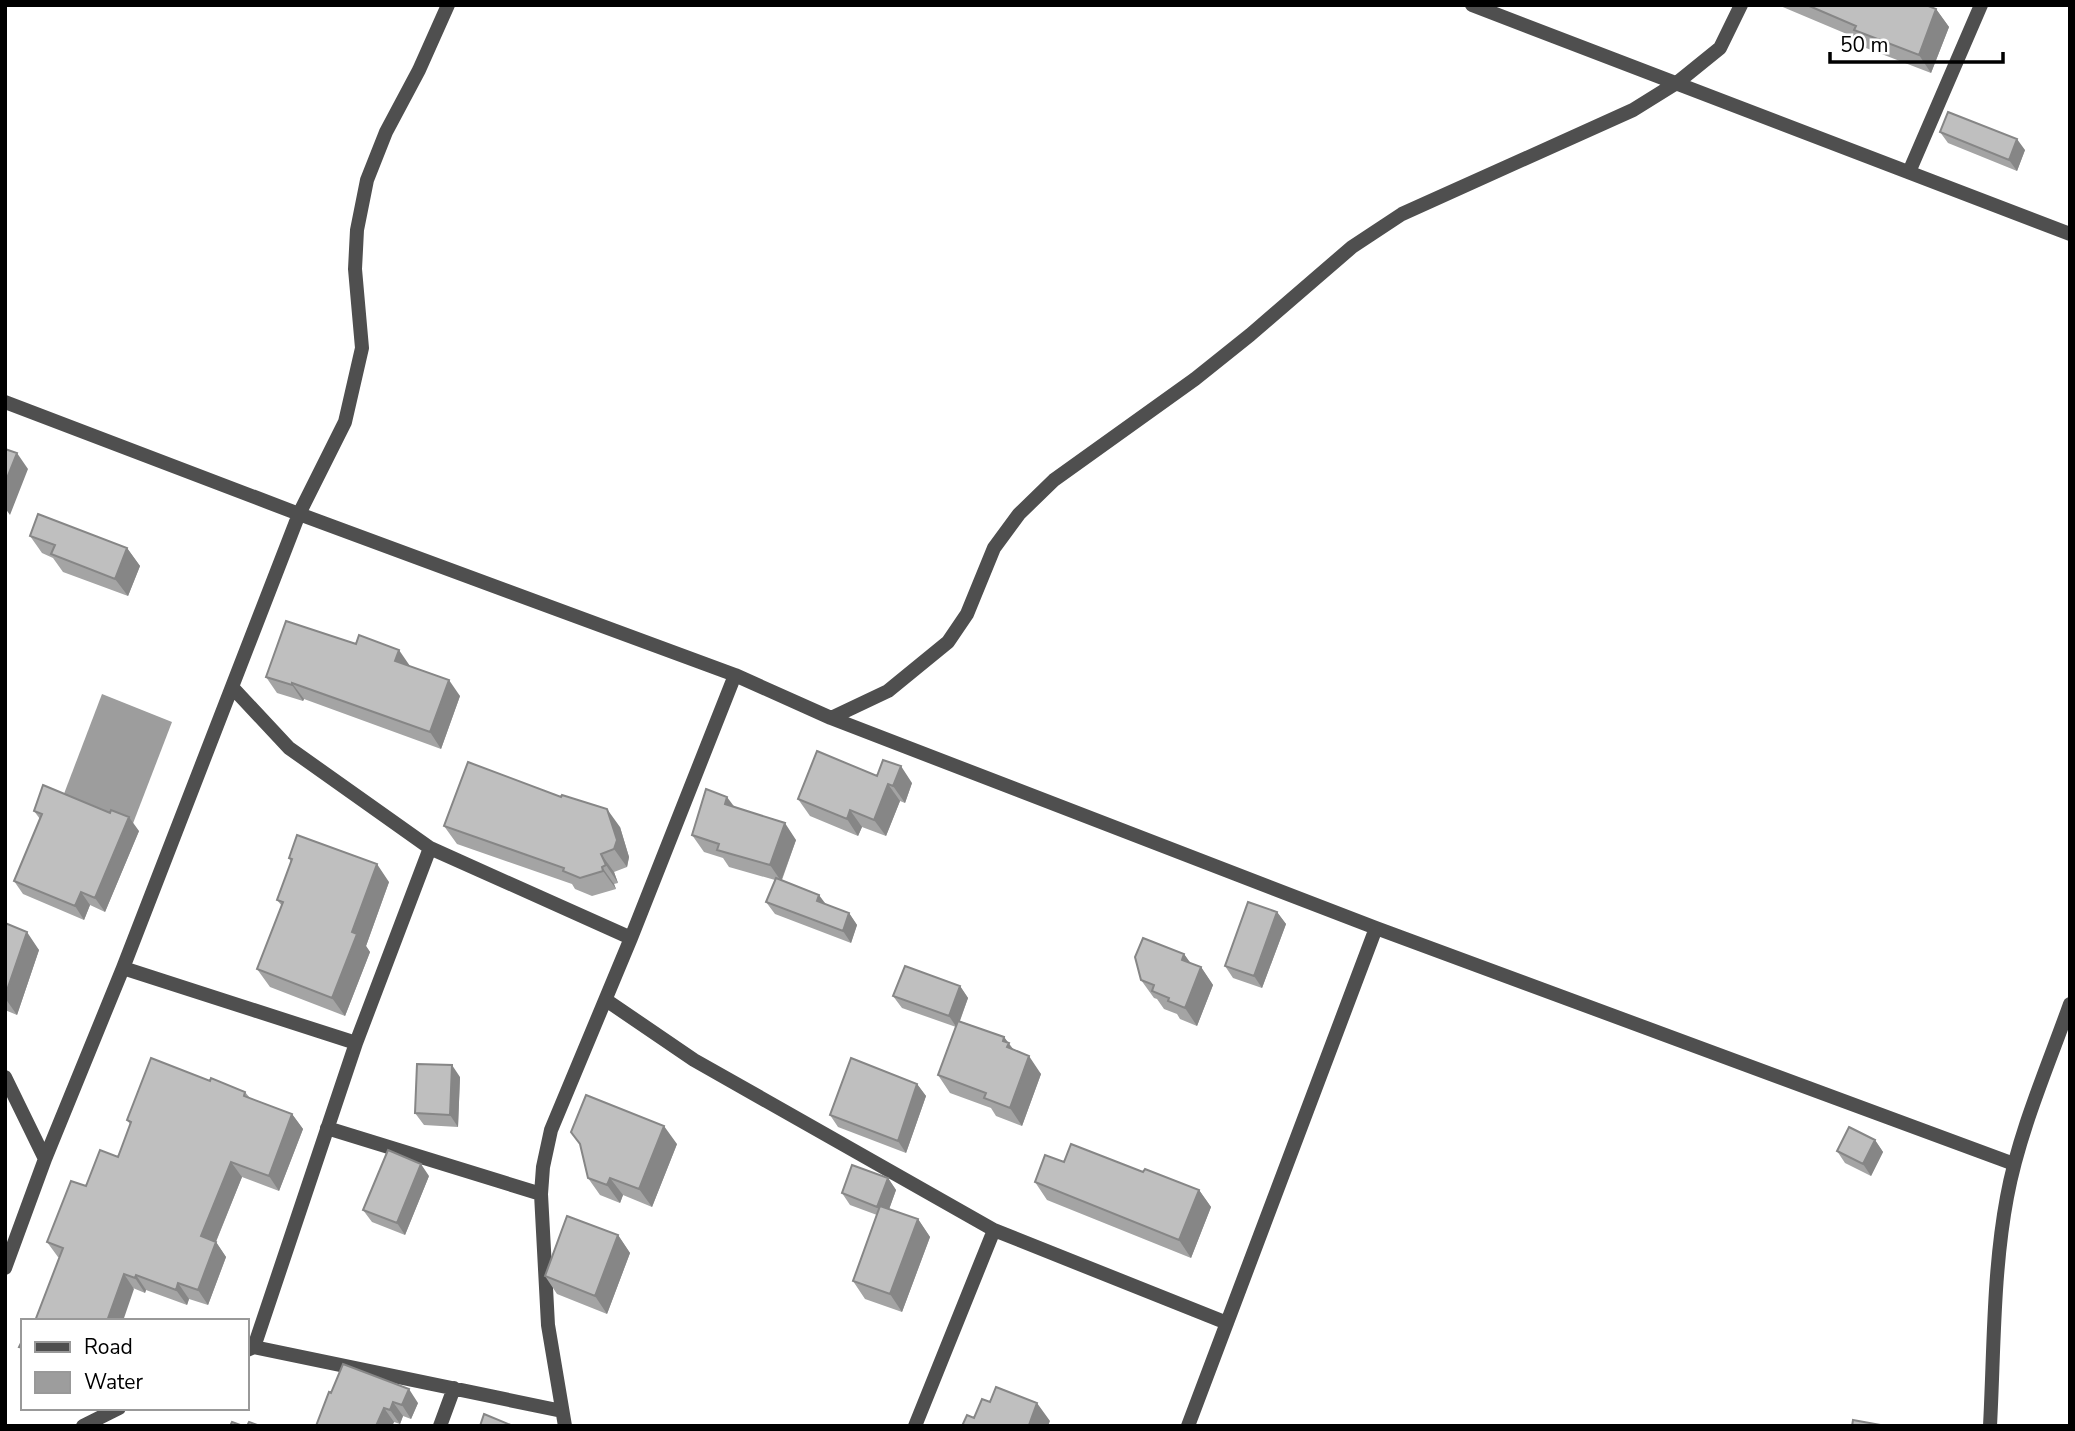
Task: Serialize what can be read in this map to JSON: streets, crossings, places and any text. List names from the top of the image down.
{
  "legend": ["Road", "Water"],
  "scale_bar": "50 m"
}
